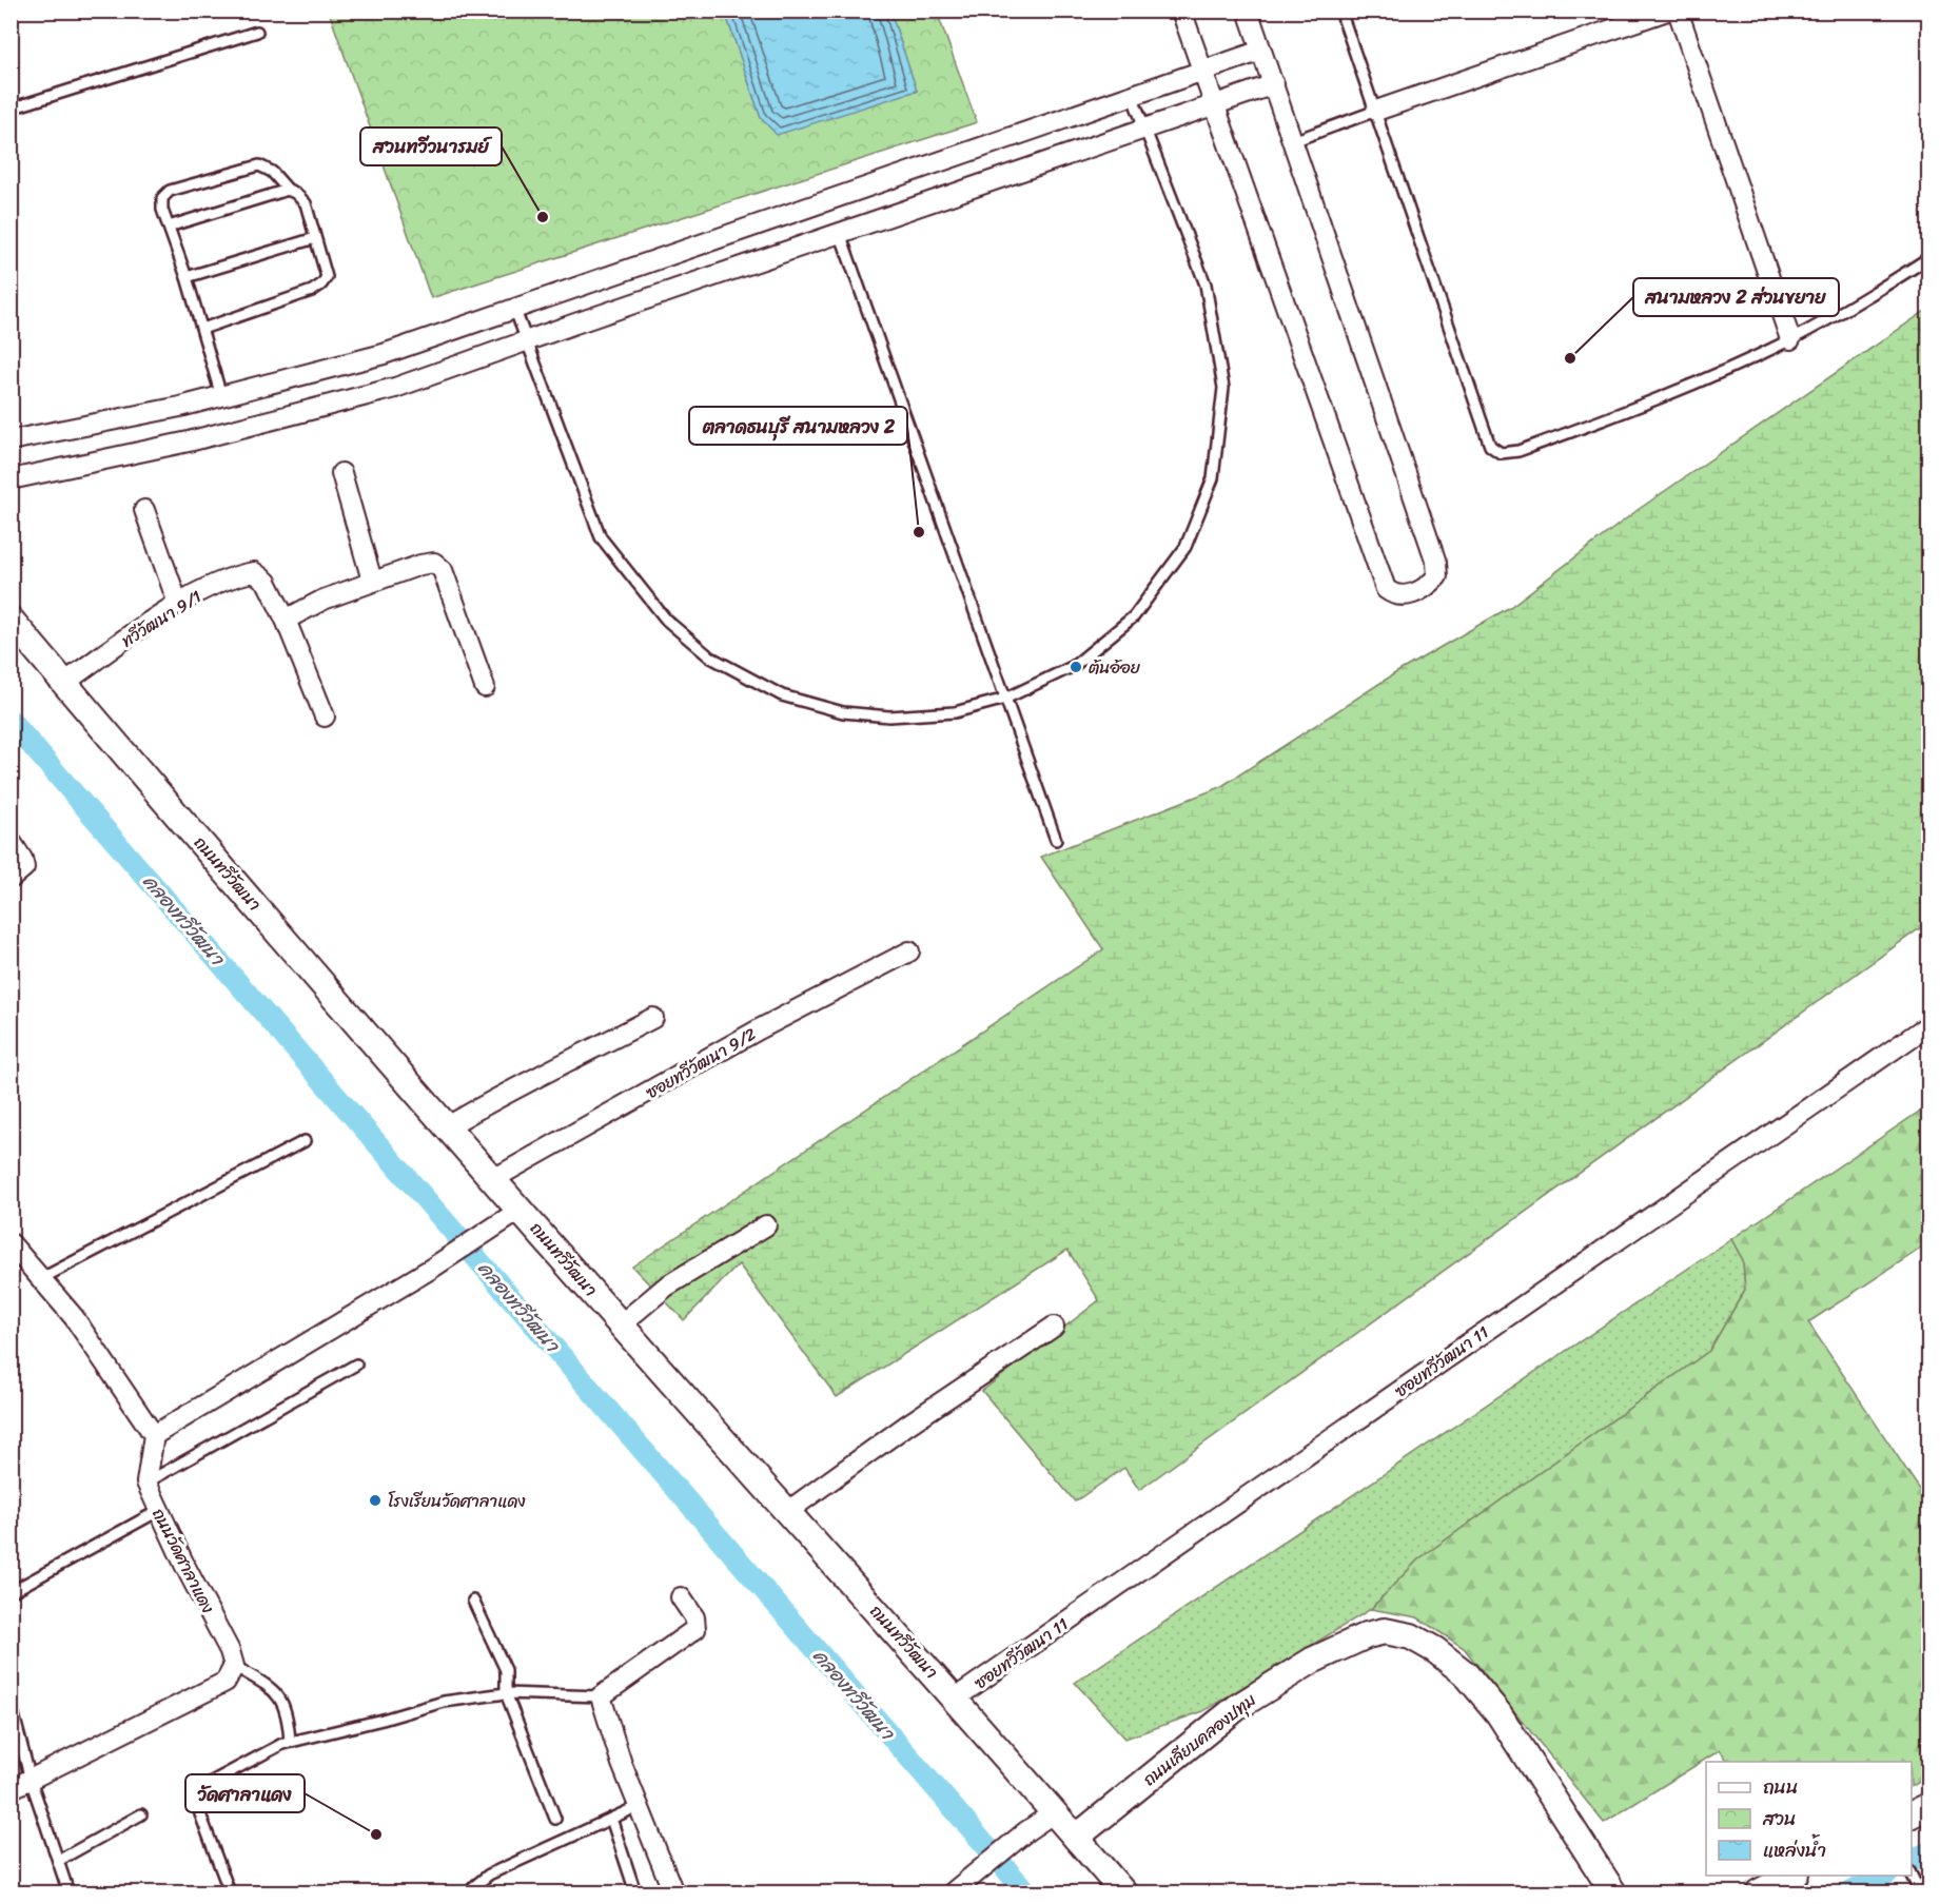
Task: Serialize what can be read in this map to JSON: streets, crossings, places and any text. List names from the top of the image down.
{
  "streets": {
    "main road": ["ถนนทวีวัฒนา", "ถนนเลียบคลองปทุม"],
    "street": [
      "ทวีวัฒนา 9/1",
      "ซอยทวีวัฒนา 9/2",
      "ซอยทวีวัฒนา 11",
      "ถนนวัดศาลาแดง"
    ]
  },
  "crossings": [
    ["ทวีวัฒนา 9/1", "ถนนทวีวัฒนา"],
    ["ถนนทวีวัฒนา", "ซอยทวีวัฒนา 9/2"],
    ["ถนนทวีวัฒนา", "ซอยทวีวัฒนา 11"],
    ["ถนนทวีวัฒนา", "ถนนเลียบคลองปทุม"]
  ],
  "water": ["คลองทวีวัฒนา"],
  "places": [
    "สวนทวีวนารมย์",
    "สนามหลวง 2 ส่วนขยาย",
    "ตลาดธนบุรี สนามหลวง 2",
    "ต้นอ้อย",
    "โรงเรียนวัดศาลาแดง",
    "วัดศาลาแดง"
  ],
  "legend": ["ถนน", "สวน", "แหล่งน้ำ"]
}
